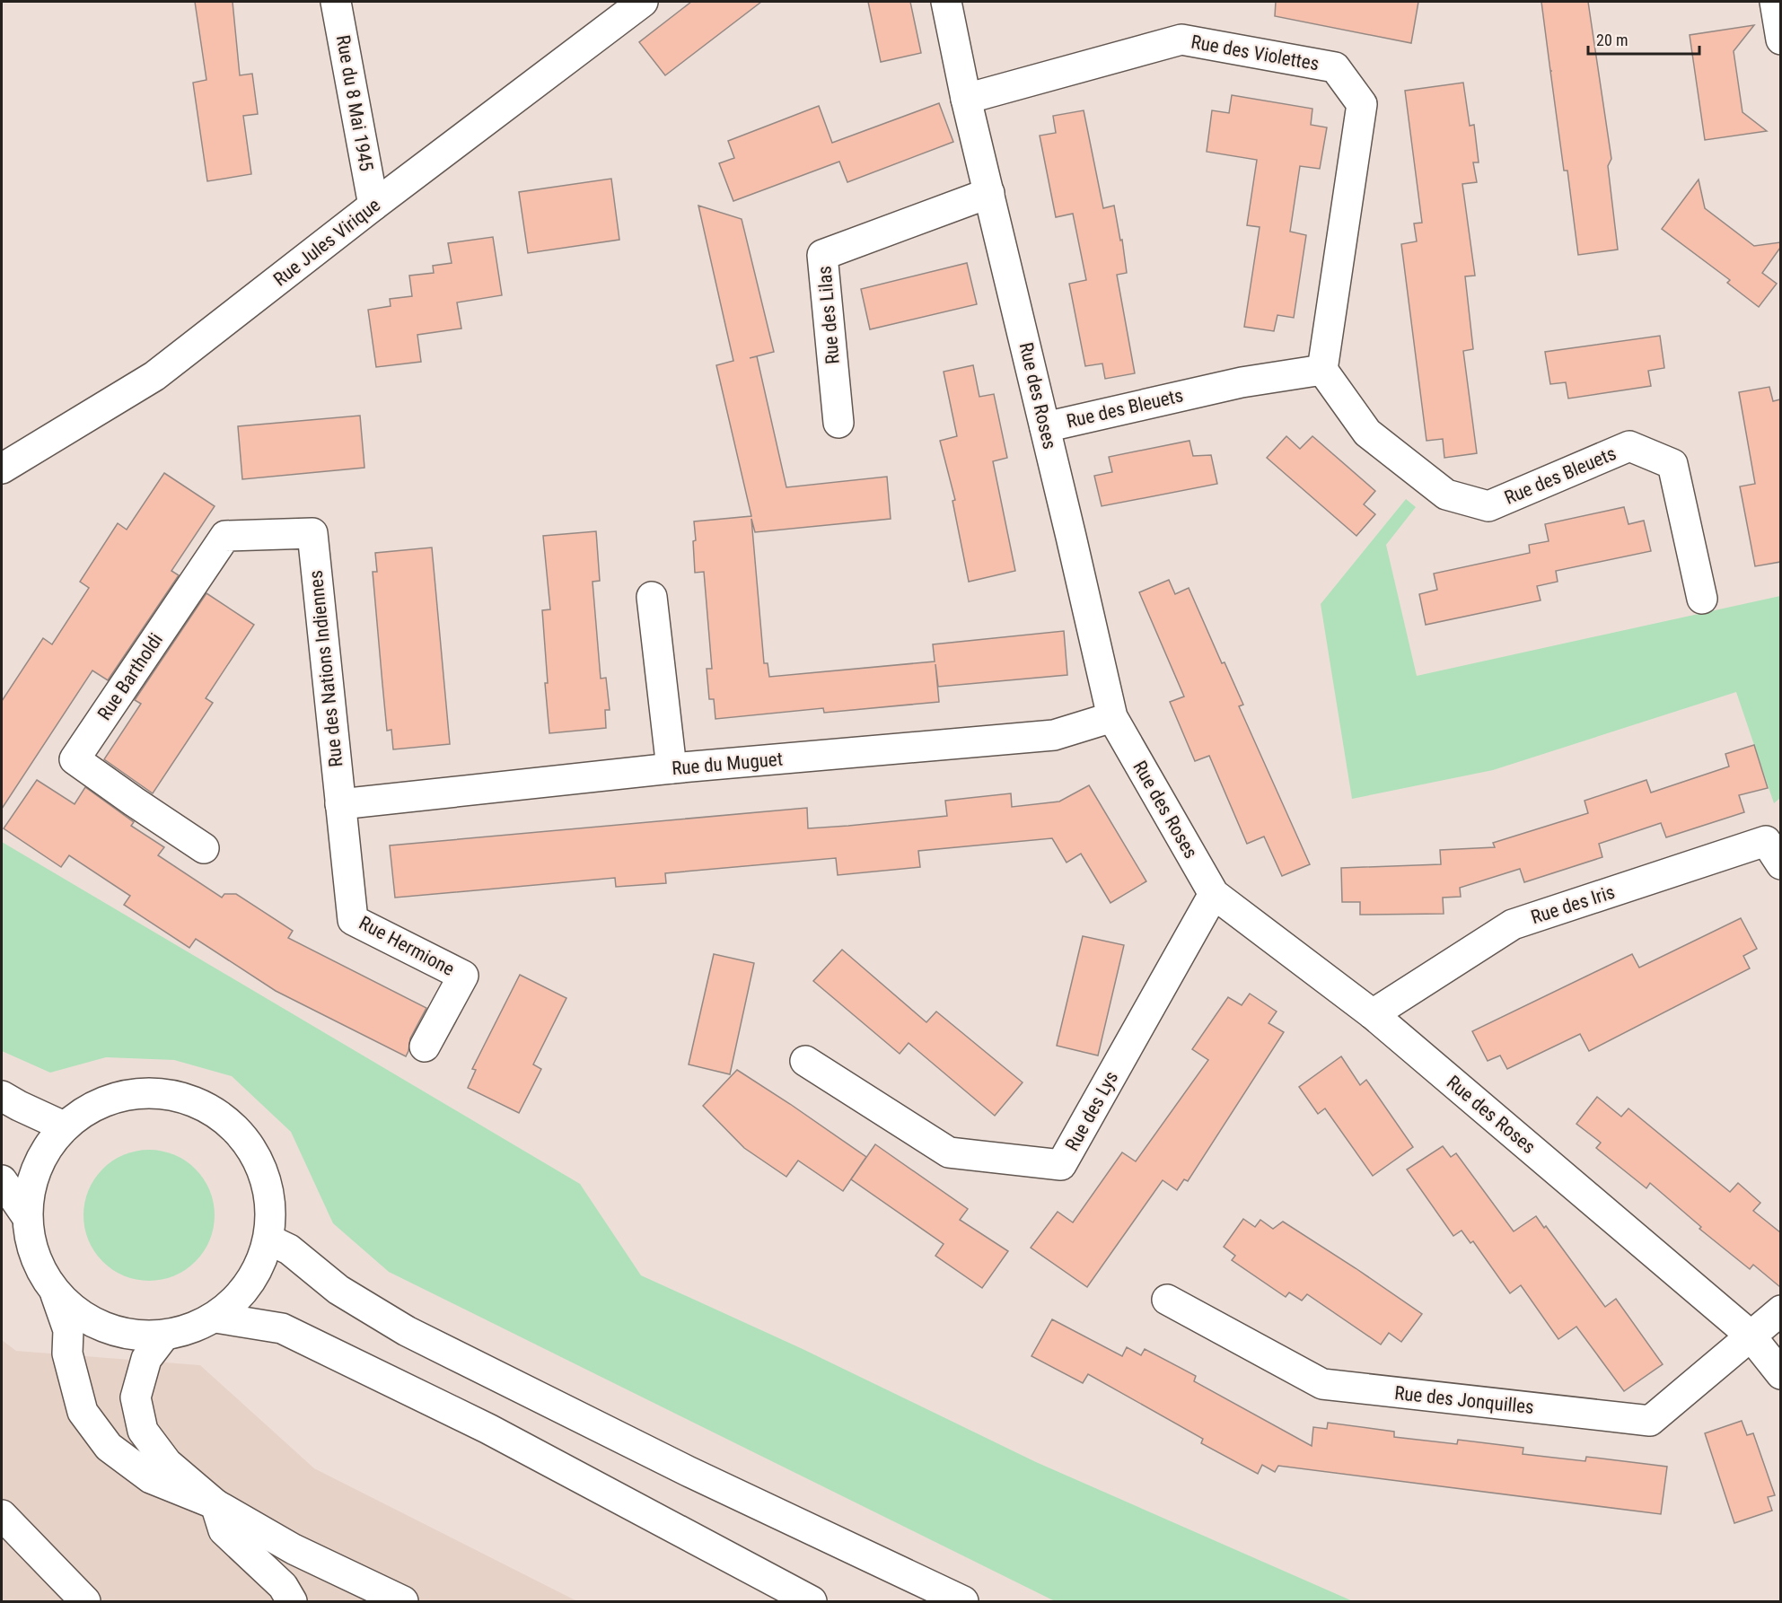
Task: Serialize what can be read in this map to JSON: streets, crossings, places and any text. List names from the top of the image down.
{
  "streets": {
    "main road": [
      "Rue des Violettes",
      "Rue du 8 Mai 1945",
      "Rue Jules Virique",
      "Rue des Lilas",
      "Rue des Roses",
      "Rue des Bleuets",
      "Rue des Nations Indiennes",
      "Rue Bartholdi",
      "Rue du Muguet",
      "Rue des Iris",
      "Rue Hermione",
      "Rue des Lys",
      "Rue des Jonquilles"
    ]
  },
  "crossings": [
    ["Rue des Violettes", "Rue des Roses"],
    ["Rue des Violettes", "Rue des Bleuets"],
    ["Rue du 8 Mai 1945", "Rue Jules Virique"],
    ["Rue des Lilas", "Rue des Roses"],
    ["Rue des Roses", "Rue des Bleuets"],
    ["Rue des Roses", "Rue du Muguet"],
    ["Rue des Roses", "Rue des Iris"],
    ["Rue des Roses", "Rue des Lys"],
    ["Rue des Roses", "Rue des Jonquilles"],
    ["Rue des Nations Indiennes", "Rue Bartholdi"],
    ["Rue des Nations Indiennes", "Rue du Muguet"],
    ["Rue des Nations Indiennes", "Rue Hermione"],
    ["Rue du Muguet", "Rue Hermione"]
  ],
  "scale_bar": "20 m"
}
